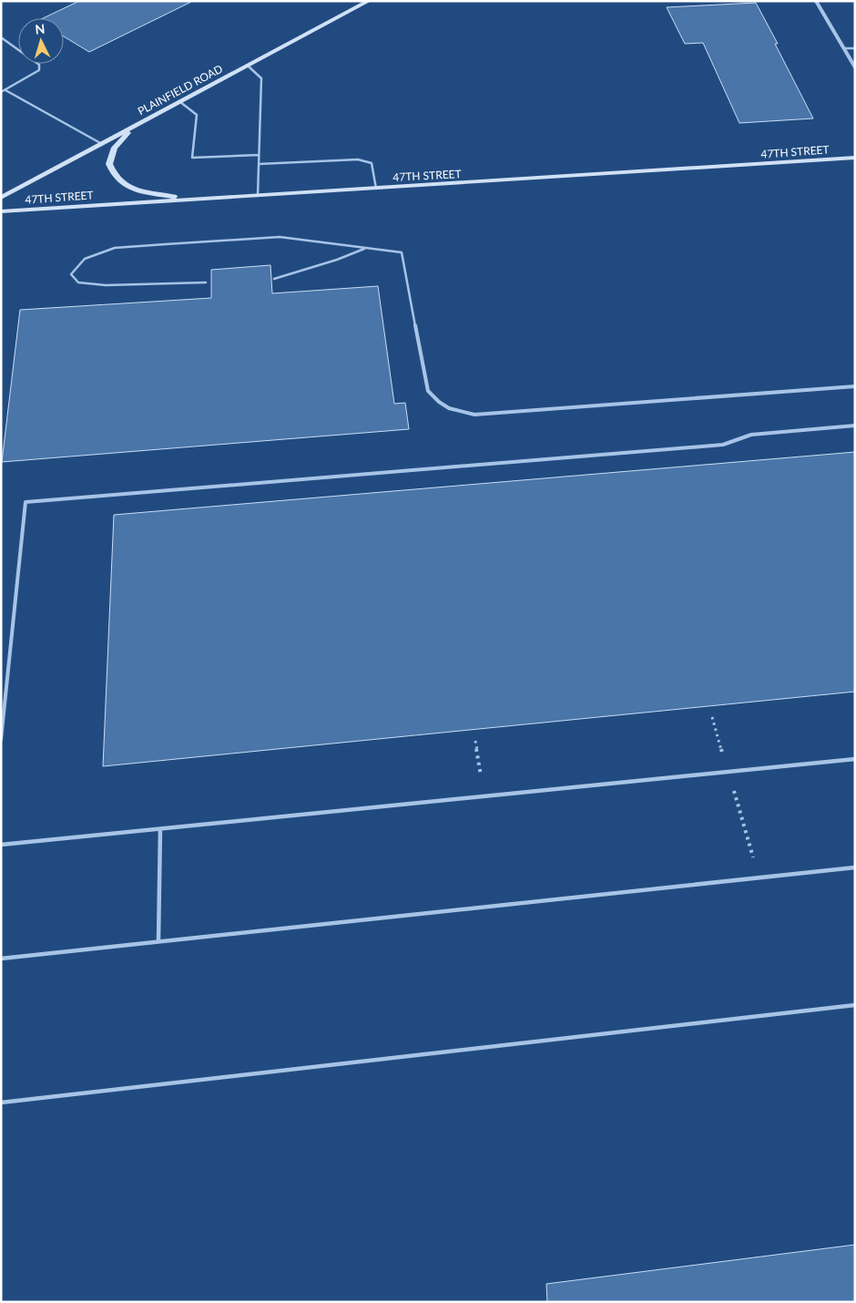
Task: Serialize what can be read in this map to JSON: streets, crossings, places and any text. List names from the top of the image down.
{
  "streets": {
    "main road": ["PLAINFIELD ROAD", "47TH STREET"]
  },
  "north": "top"
}
